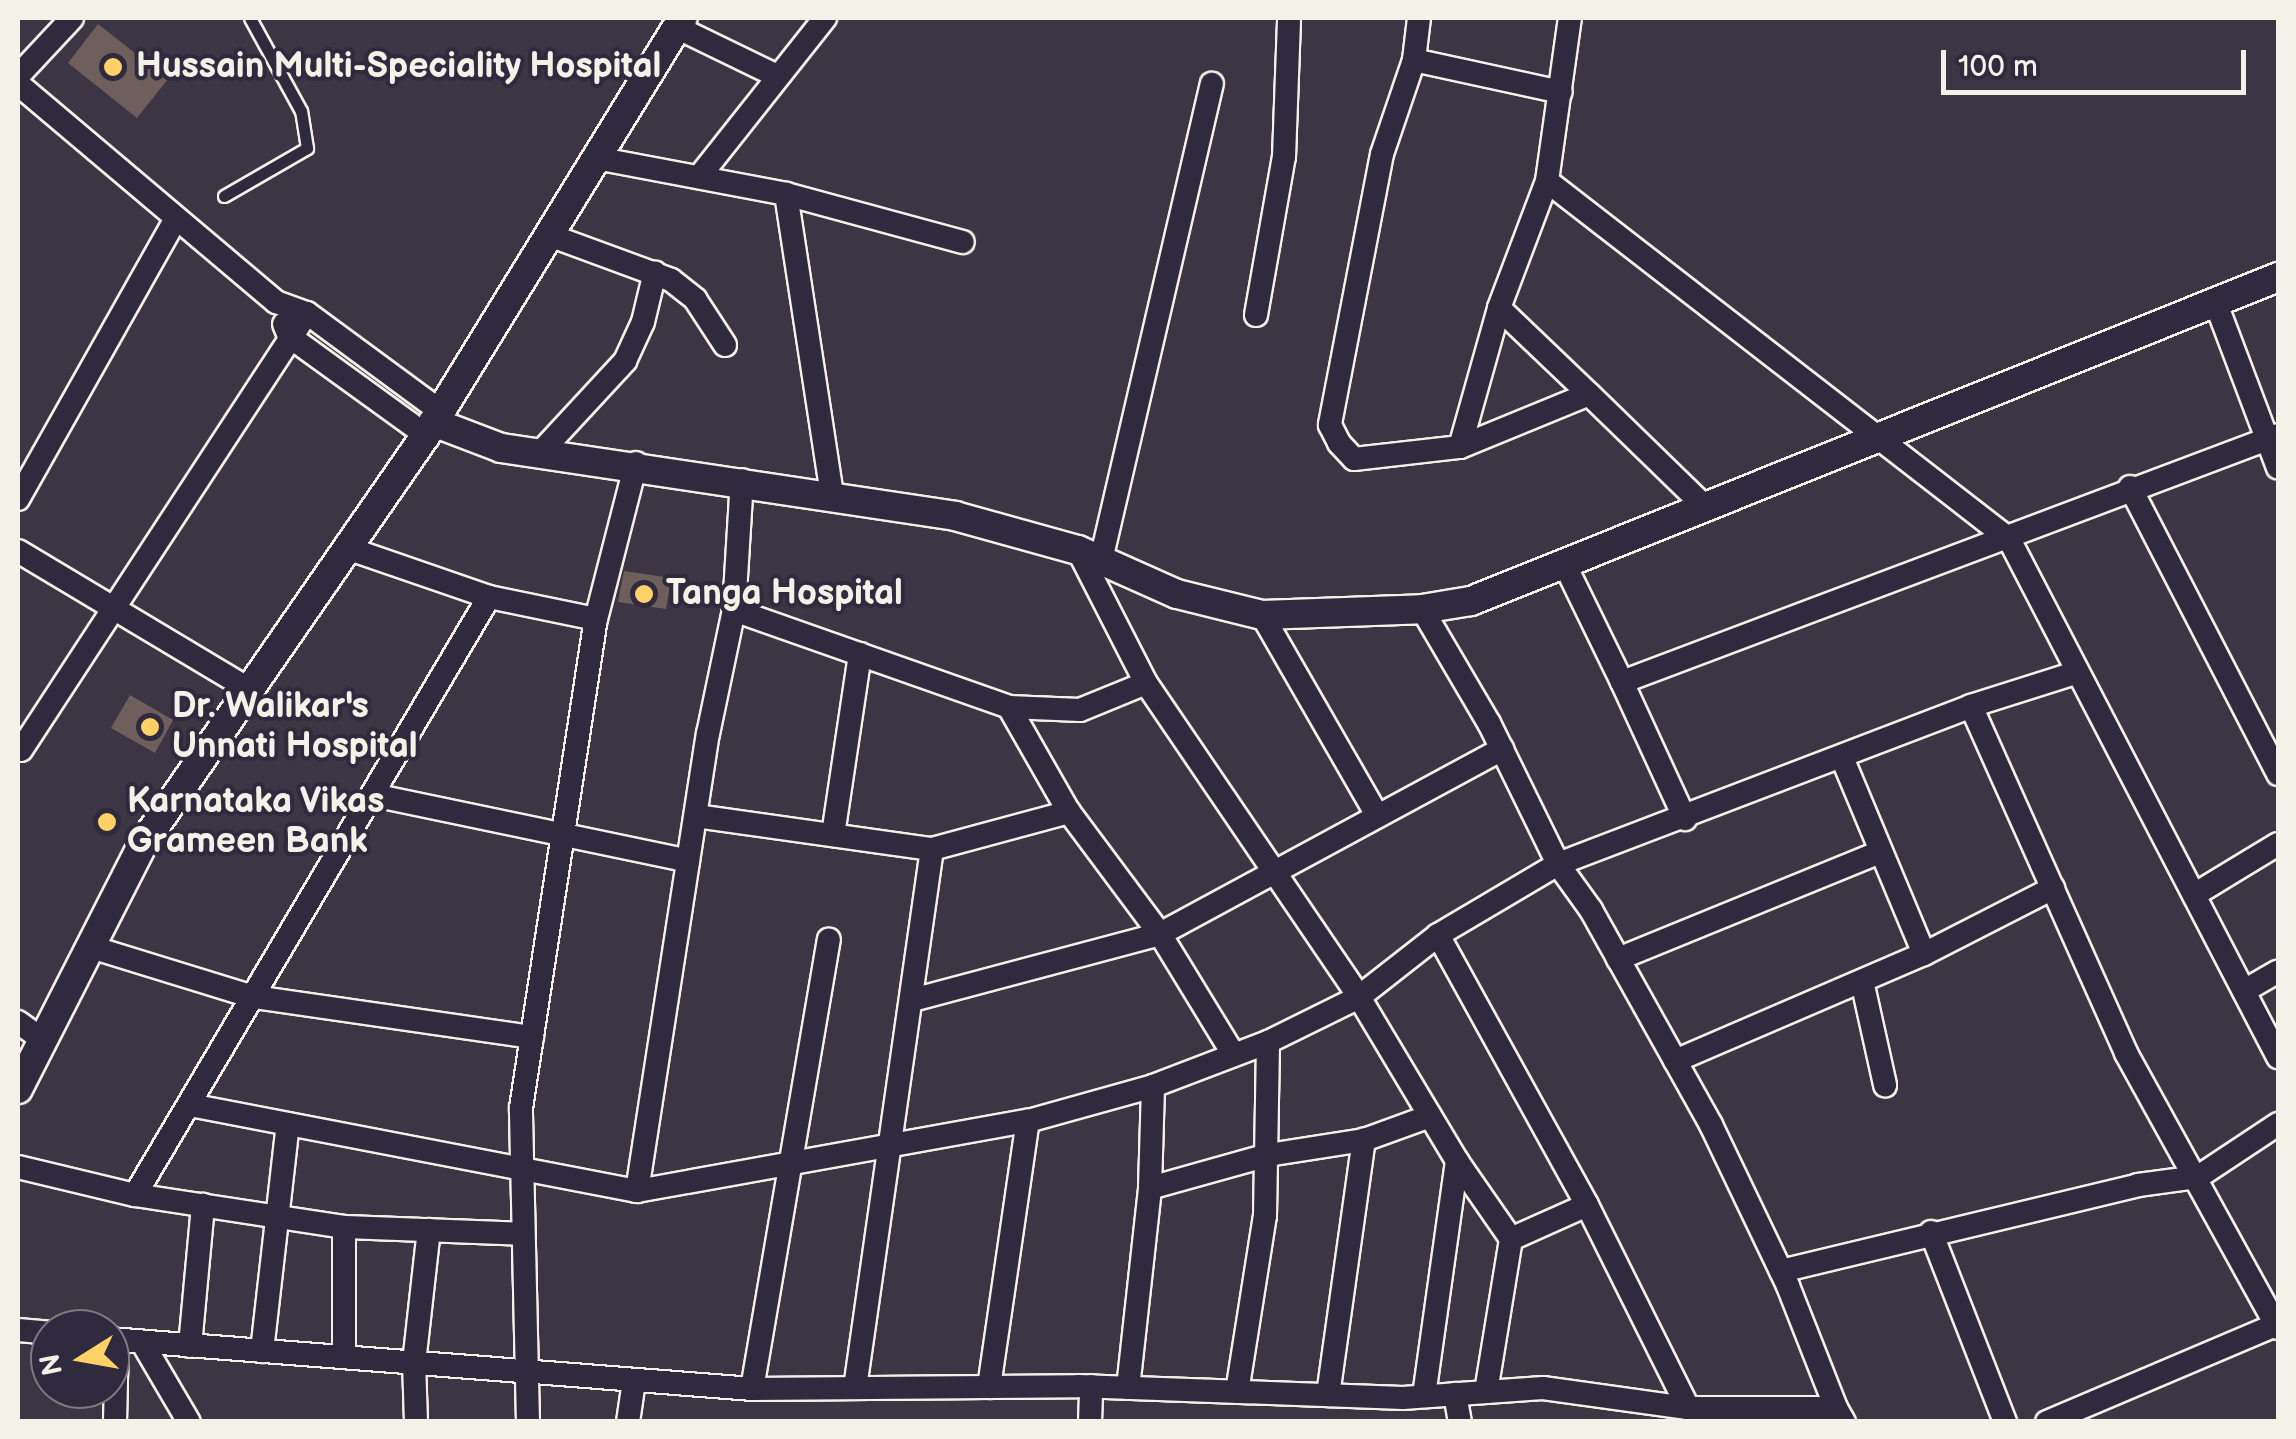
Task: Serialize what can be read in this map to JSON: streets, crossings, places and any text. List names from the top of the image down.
{
  "places": [
    "Hussain Multi-Speciality Hospital",
    "Tanga Hospital",
    "Dr. Walikar's Unnati Hospital",
    "Karnataka Vikas Grameen Bank"
  ],
  "scale_bar": "100 m",
  "north": "left"
}
